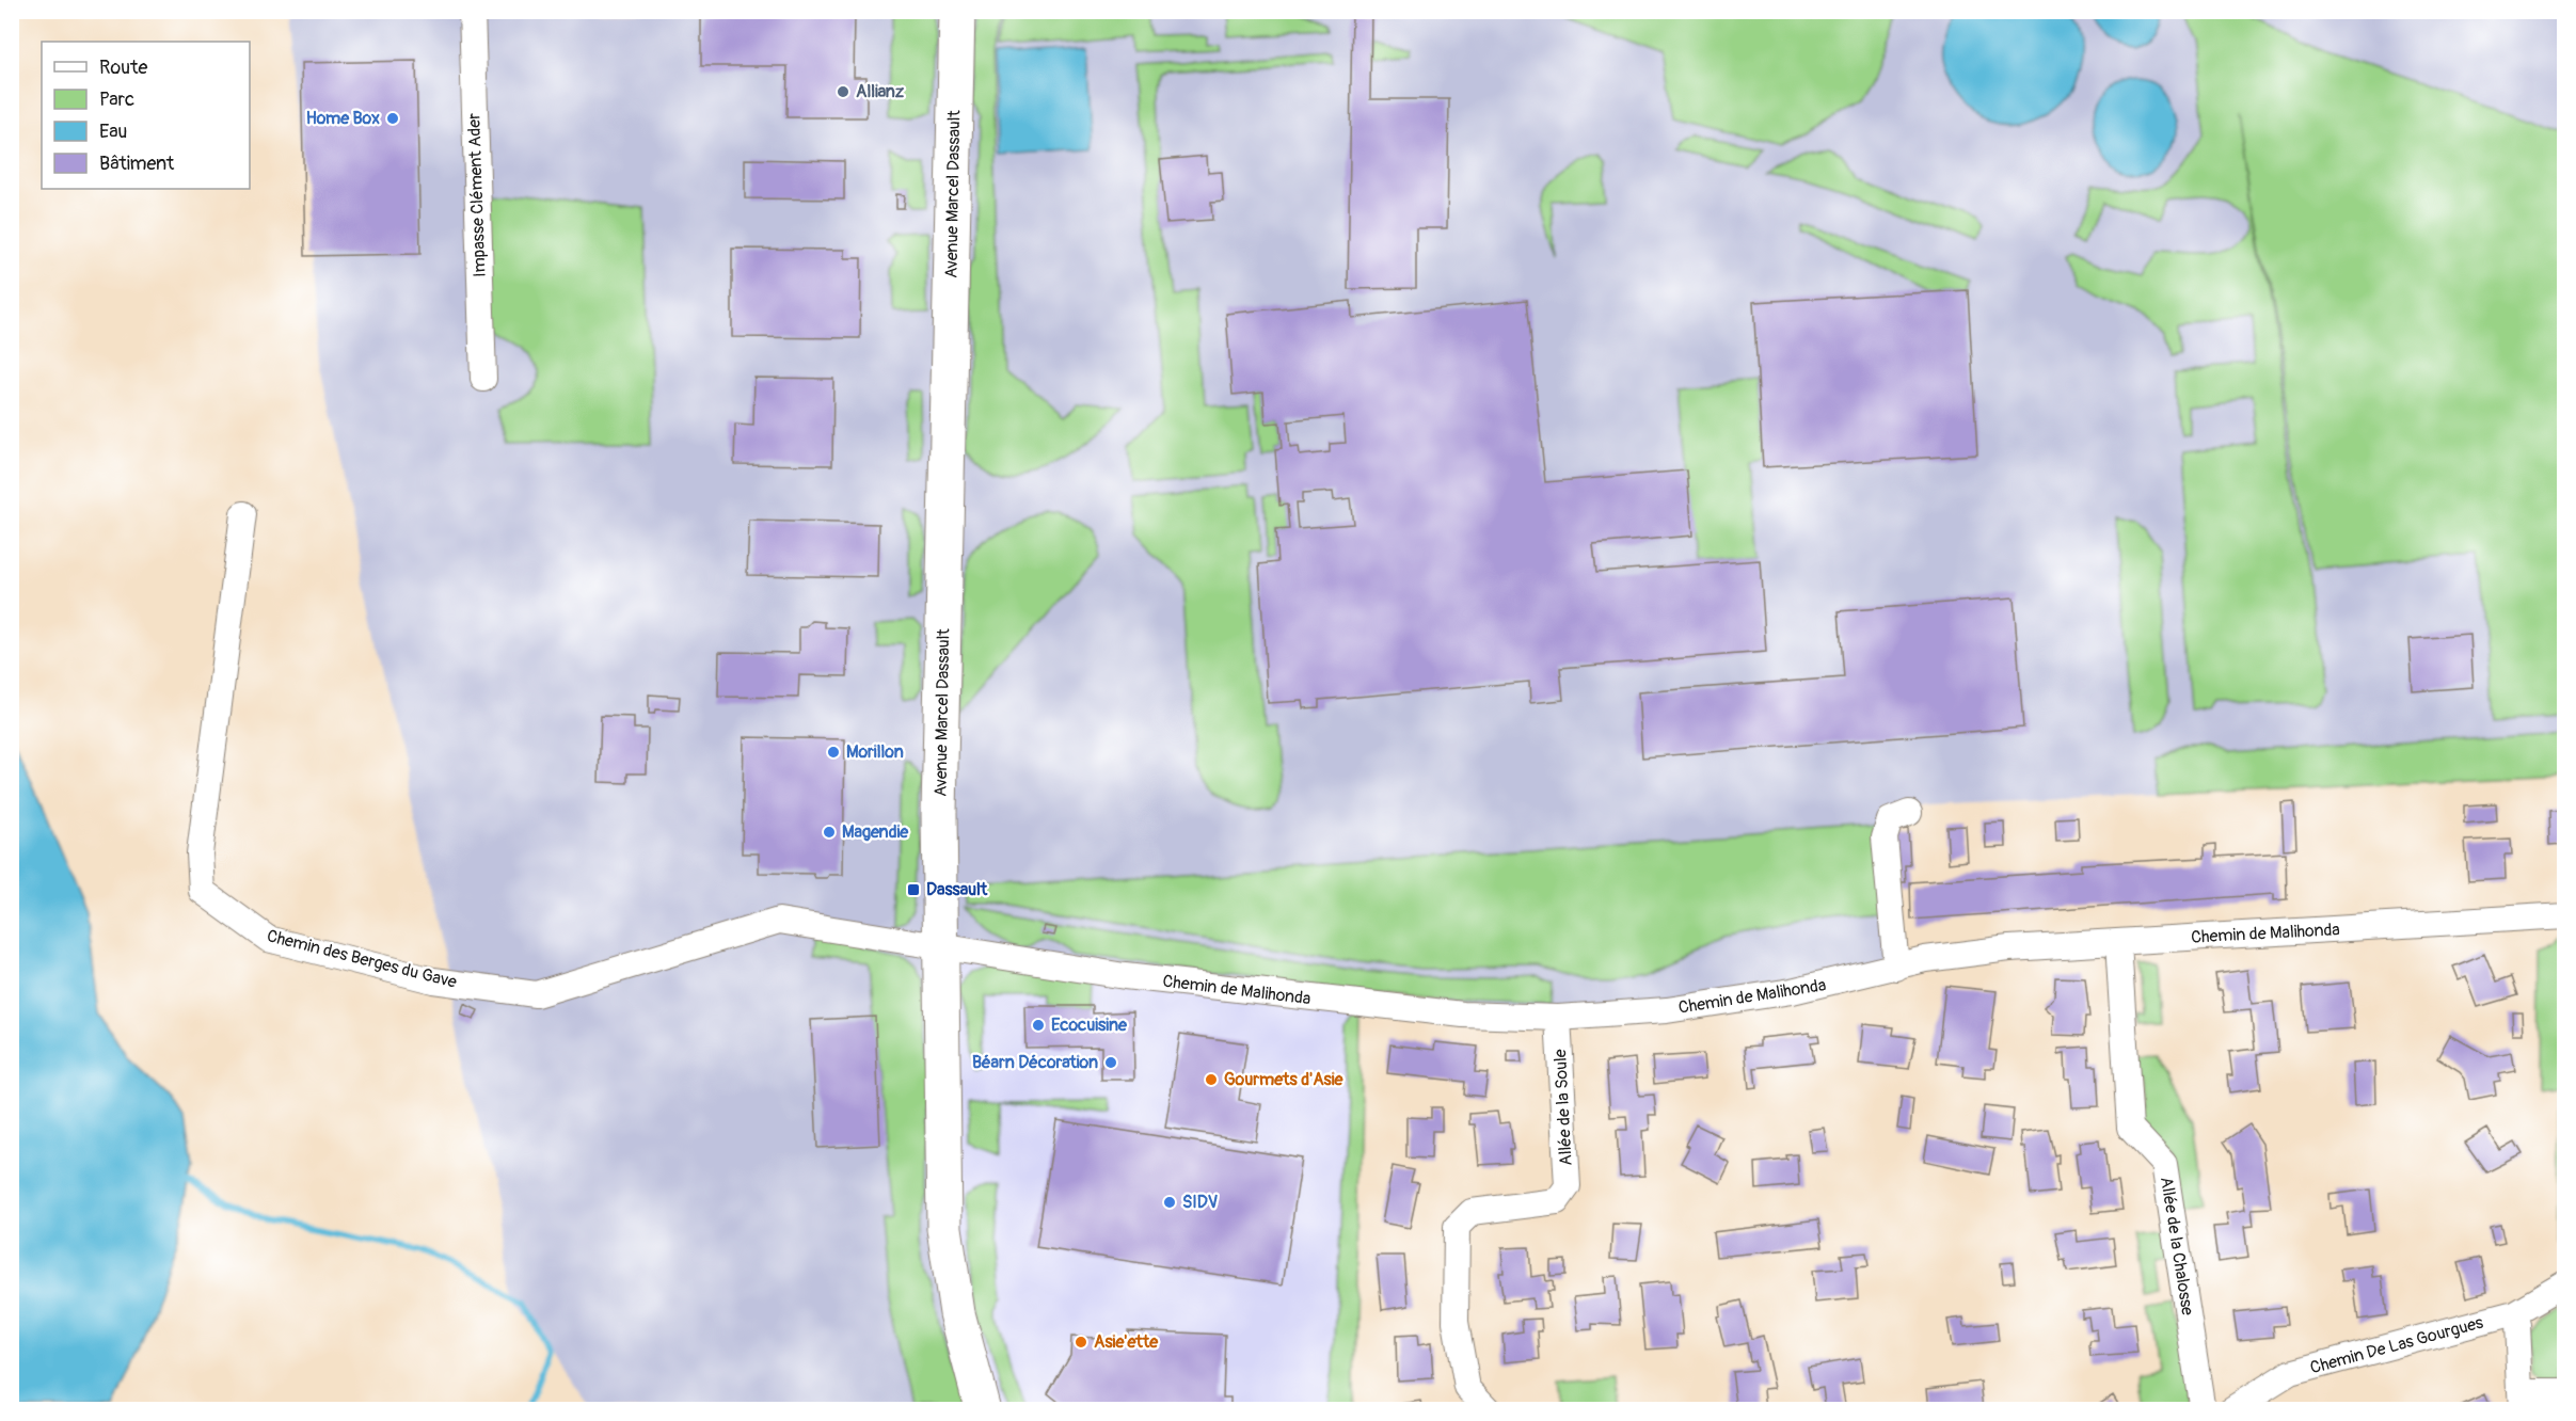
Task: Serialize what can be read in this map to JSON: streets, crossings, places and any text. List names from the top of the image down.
{
  "streets": {
    "street": [
      "Avenue Marcel Dassault",
      "Impasse Clément Ader",
      "Chemin de Malihonda",
      "Chemin des Berges du Gave",
      "Allée de la Soule",
      "Allée de la Chalosse",
      "Chemin De Las Gourgues"
    ]
  },
  "crossings": [
    ["Avenue Marcel Dassault", "Chemin de Malihonda"],
    ["Avenue Marcel Dassault", "Chemin des Berges du Gave"],
    ["Chemin de Malihonda", "Chemin des Berges du Gave"],
    ["Chemin de Malihonda", "Allée de la Soule"],
    ["Chemin de Malihonda", "Allée de la Chalosse"]
  ],
  "places": {
    "other": [
      "Allianz",
      "Home Box",
      "Morillon",
      "Magendie",
      "Ecocuisine",
      "Béarn Décoration",
      "Gourmets d'Asie",
      "SIDV",
      "Asie'ette"
    ],
    "transit": ["Dassault"]
  },
  "legend": [
    "Route",
    "Parc",
    "Eau",
    "Bâtiment"
  ]
}
